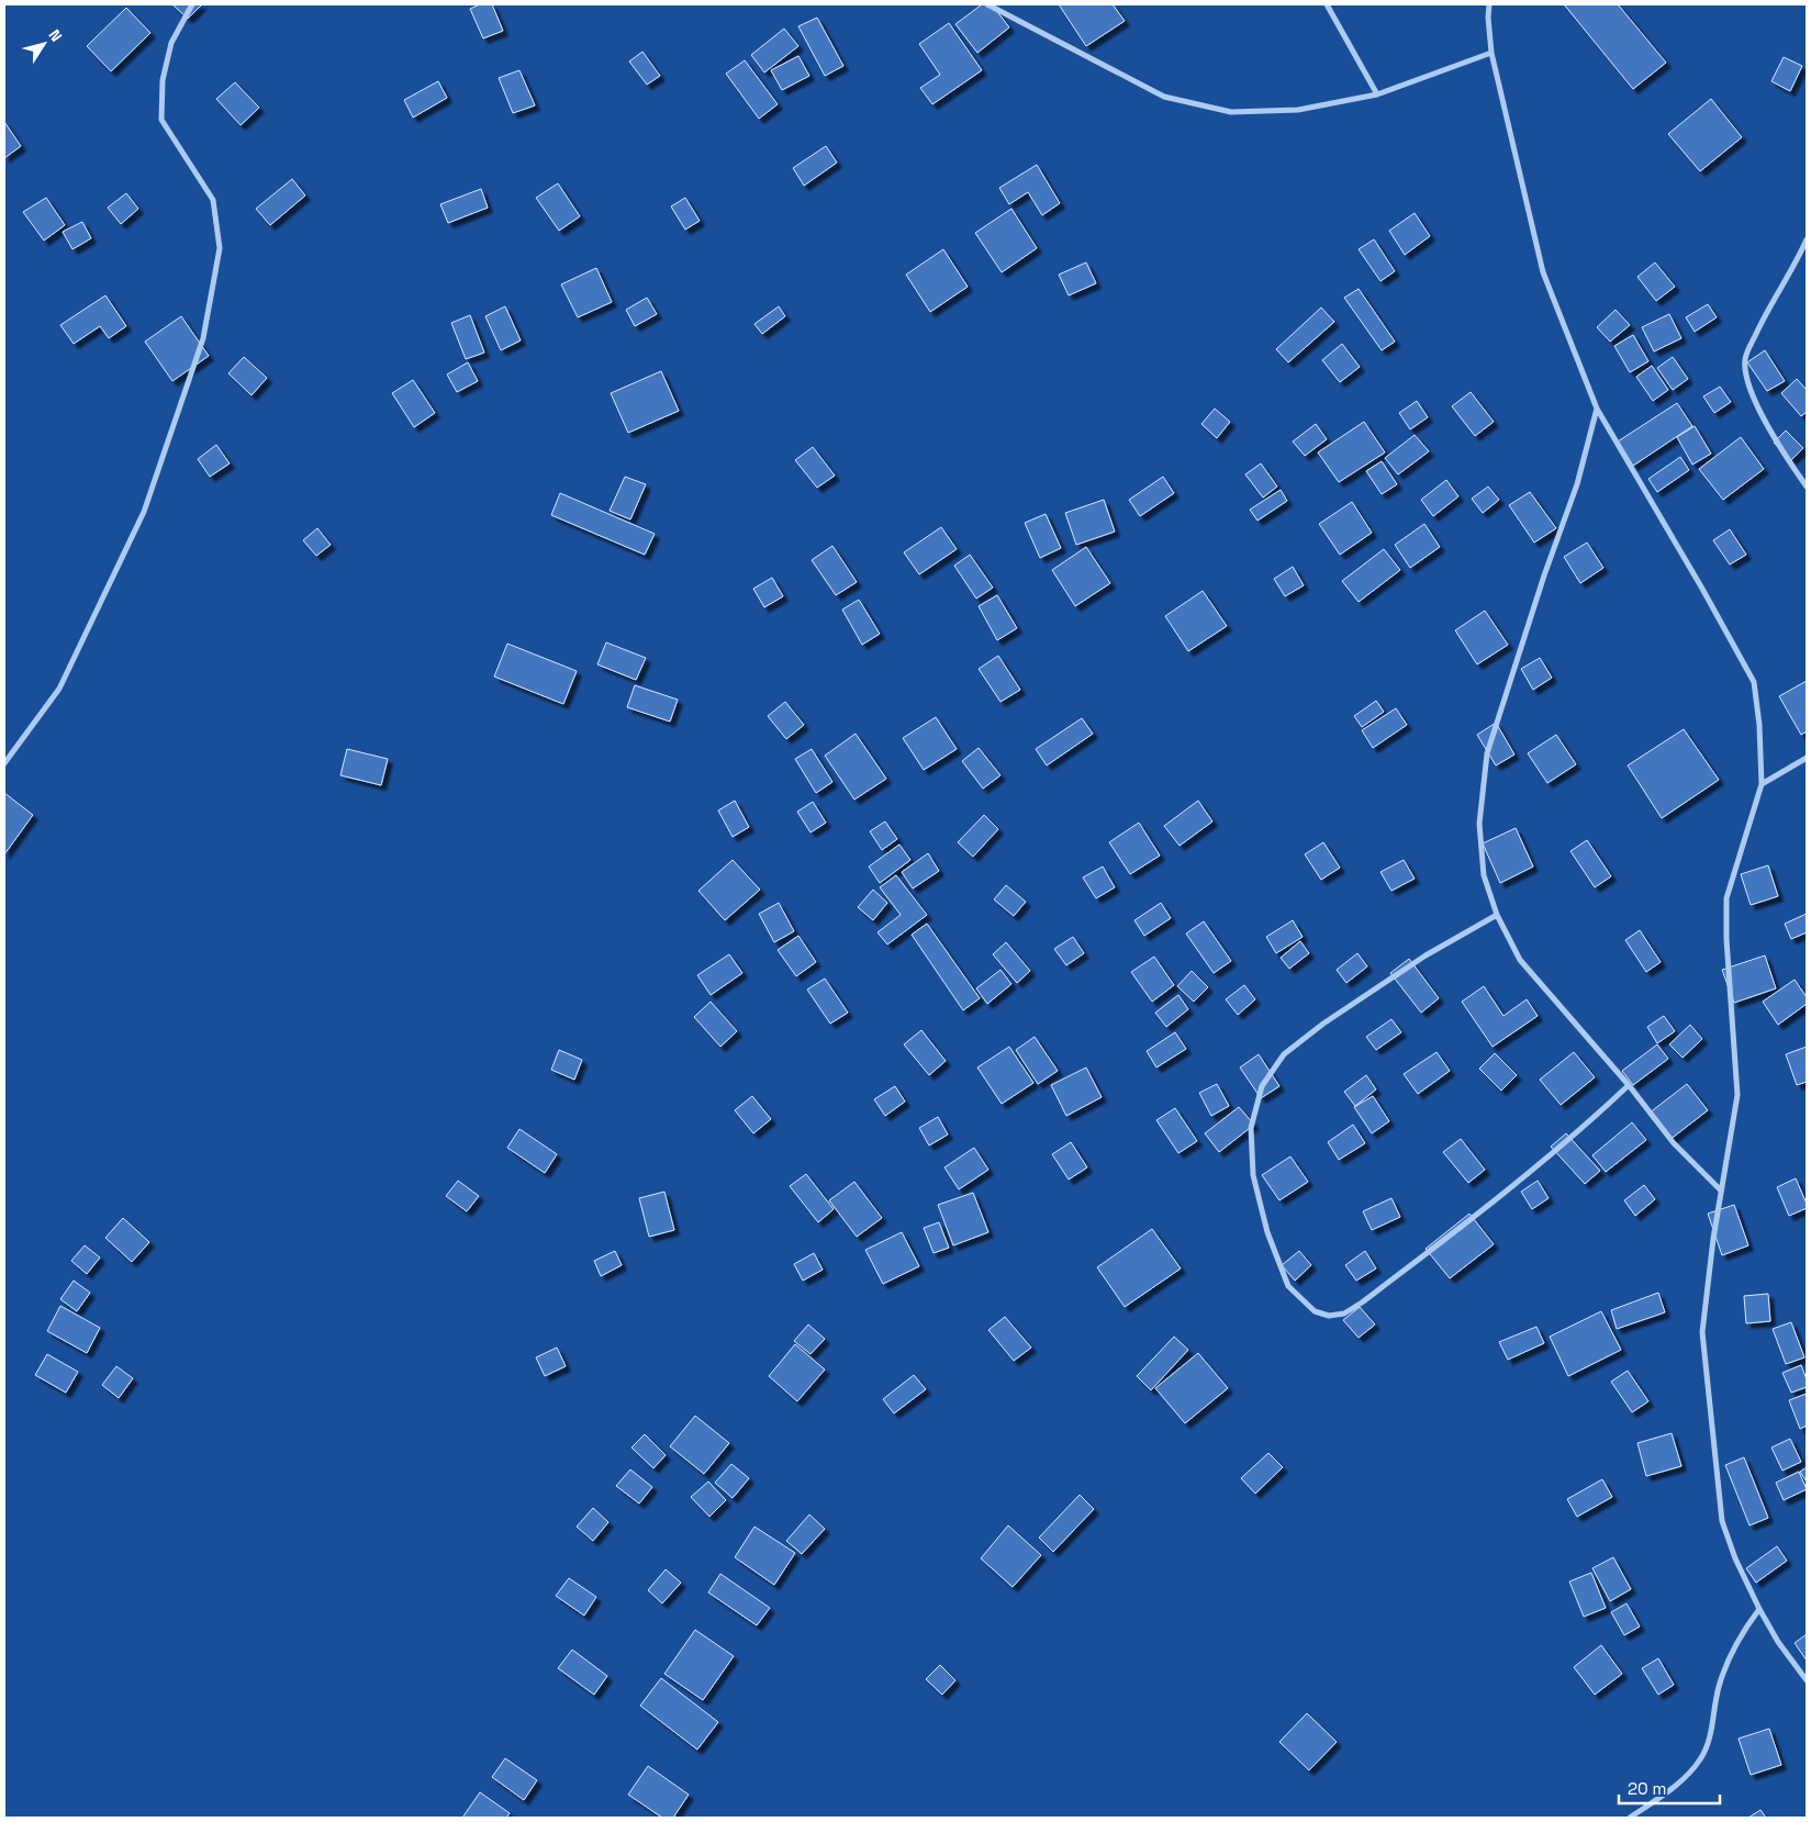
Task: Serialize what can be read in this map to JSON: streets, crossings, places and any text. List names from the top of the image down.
{
  "scale_bar": "20 m",
  "north": "top right"
}
